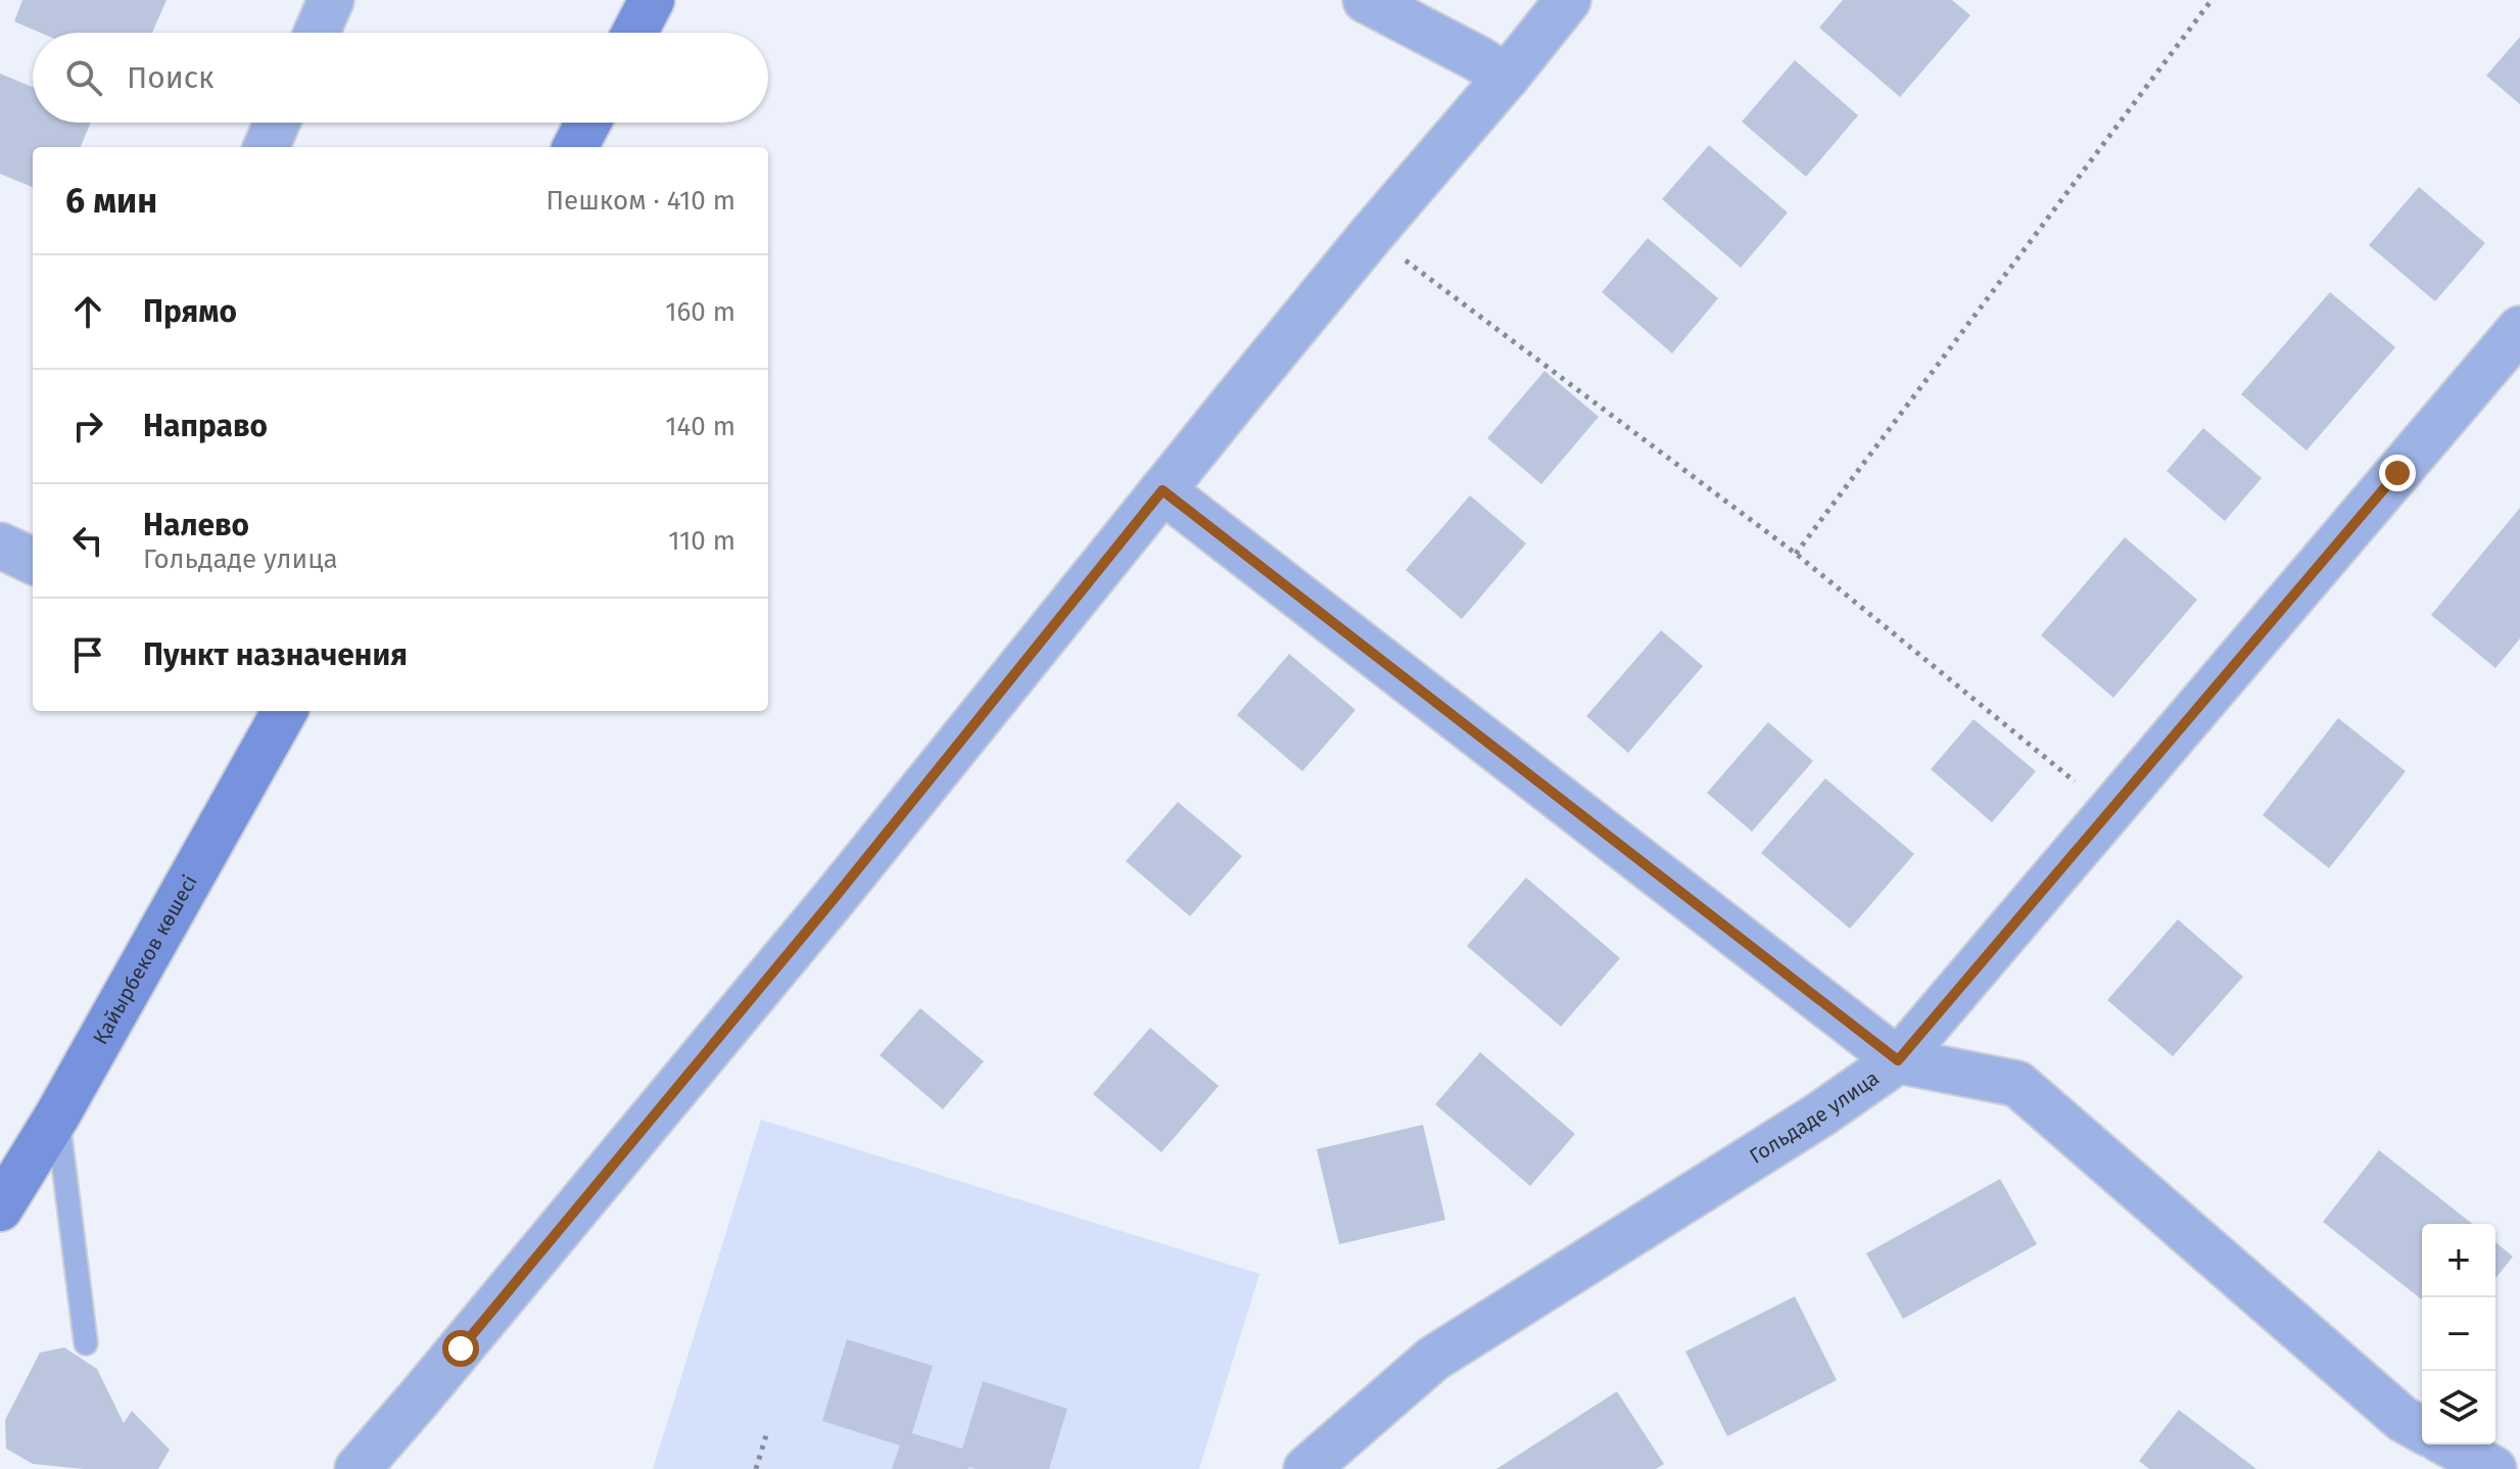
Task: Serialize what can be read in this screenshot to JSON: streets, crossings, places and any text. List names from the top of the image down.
{
  "streets": {
    "main road": ["Қайырбеков көшесі"],
    "street": ["Гольдаде улица"]
  },
  "page": {
    "search": "Поиск",
    "heading": ["6 мин", "Пешком · 410 m"],
    "list": [
      ["Прямо", "160 m"],
      ["Направо", "140 m"],
      ["Налево", "Гольдаде улица", "110 m"],
      "Пункт назначения"
    ],
    "map_buttons": ["+", "−"]
  }
}
